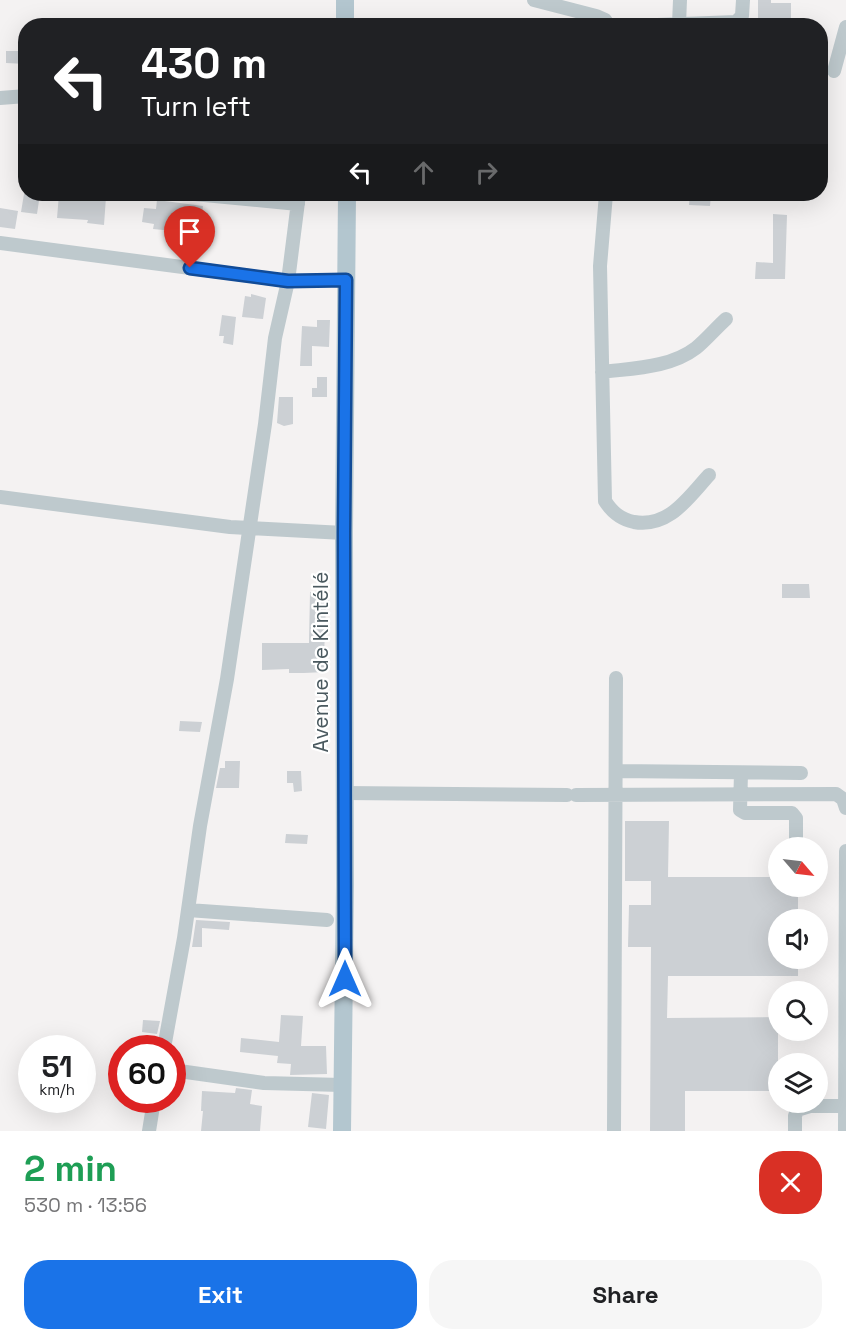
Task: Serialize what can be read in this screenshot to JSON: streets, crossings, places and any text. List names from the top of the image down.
{
  "streets": {
    "main road": ["Avenue de Kintélé"]
  },
  "north": "bottom right",
  "page": {
    "turn": ["430 m", "Turn left"],
    "speed": "51 km/h",
    "limit": "60",
    "heading": ["2 min", "530 m · 13:56"],
    "buttons": ["Exit", "Share"]
  }
}
